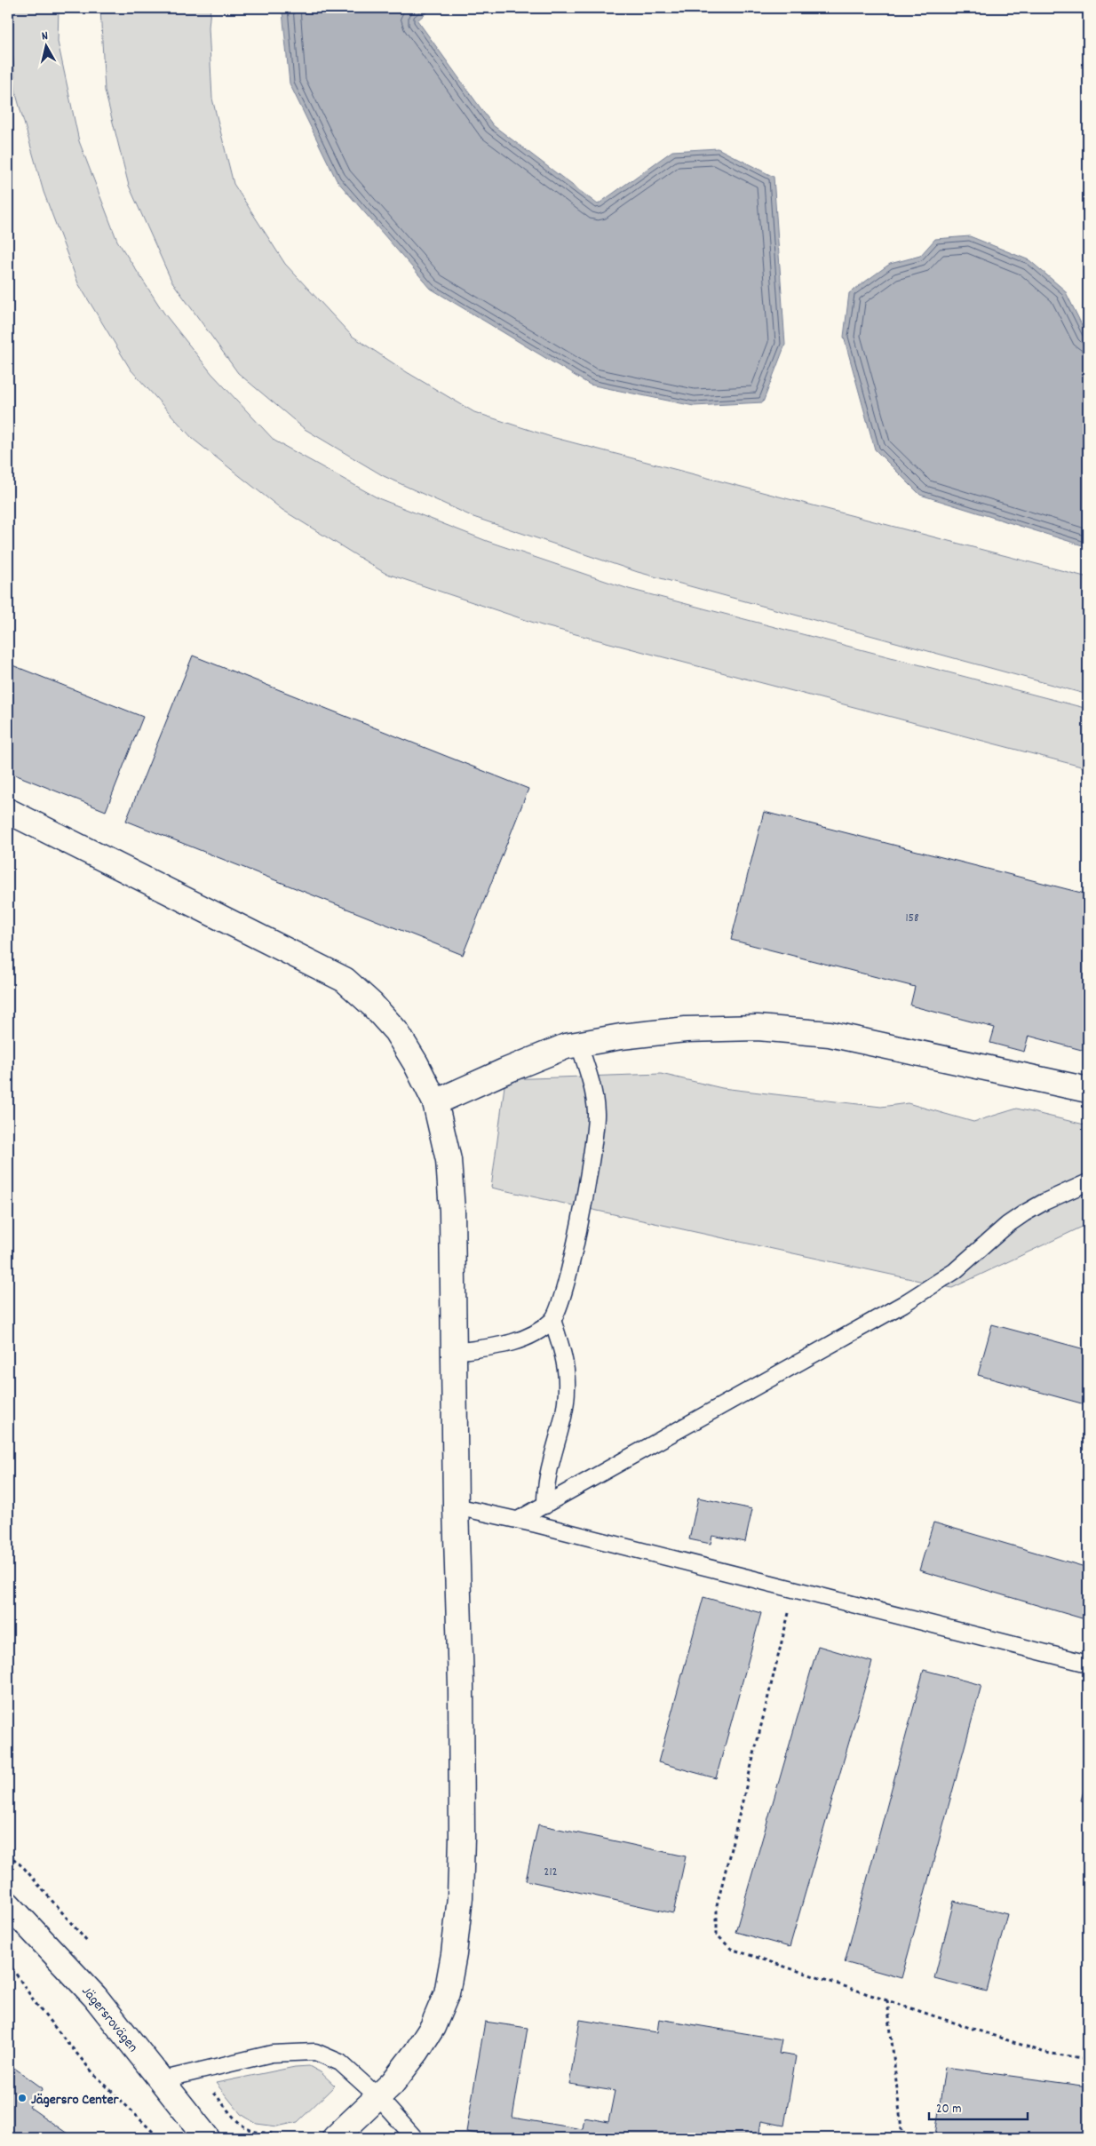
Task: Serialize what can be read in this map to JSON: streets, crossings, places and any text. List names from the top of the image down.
{
  "streets": {
    "street": ["Jägersrovägen"]
  },
  "places": ["Jägersro Center"],
  "house_numbers": ["158", "212"],
  "scale_bar": "20 m",
  "north": "top"
}
